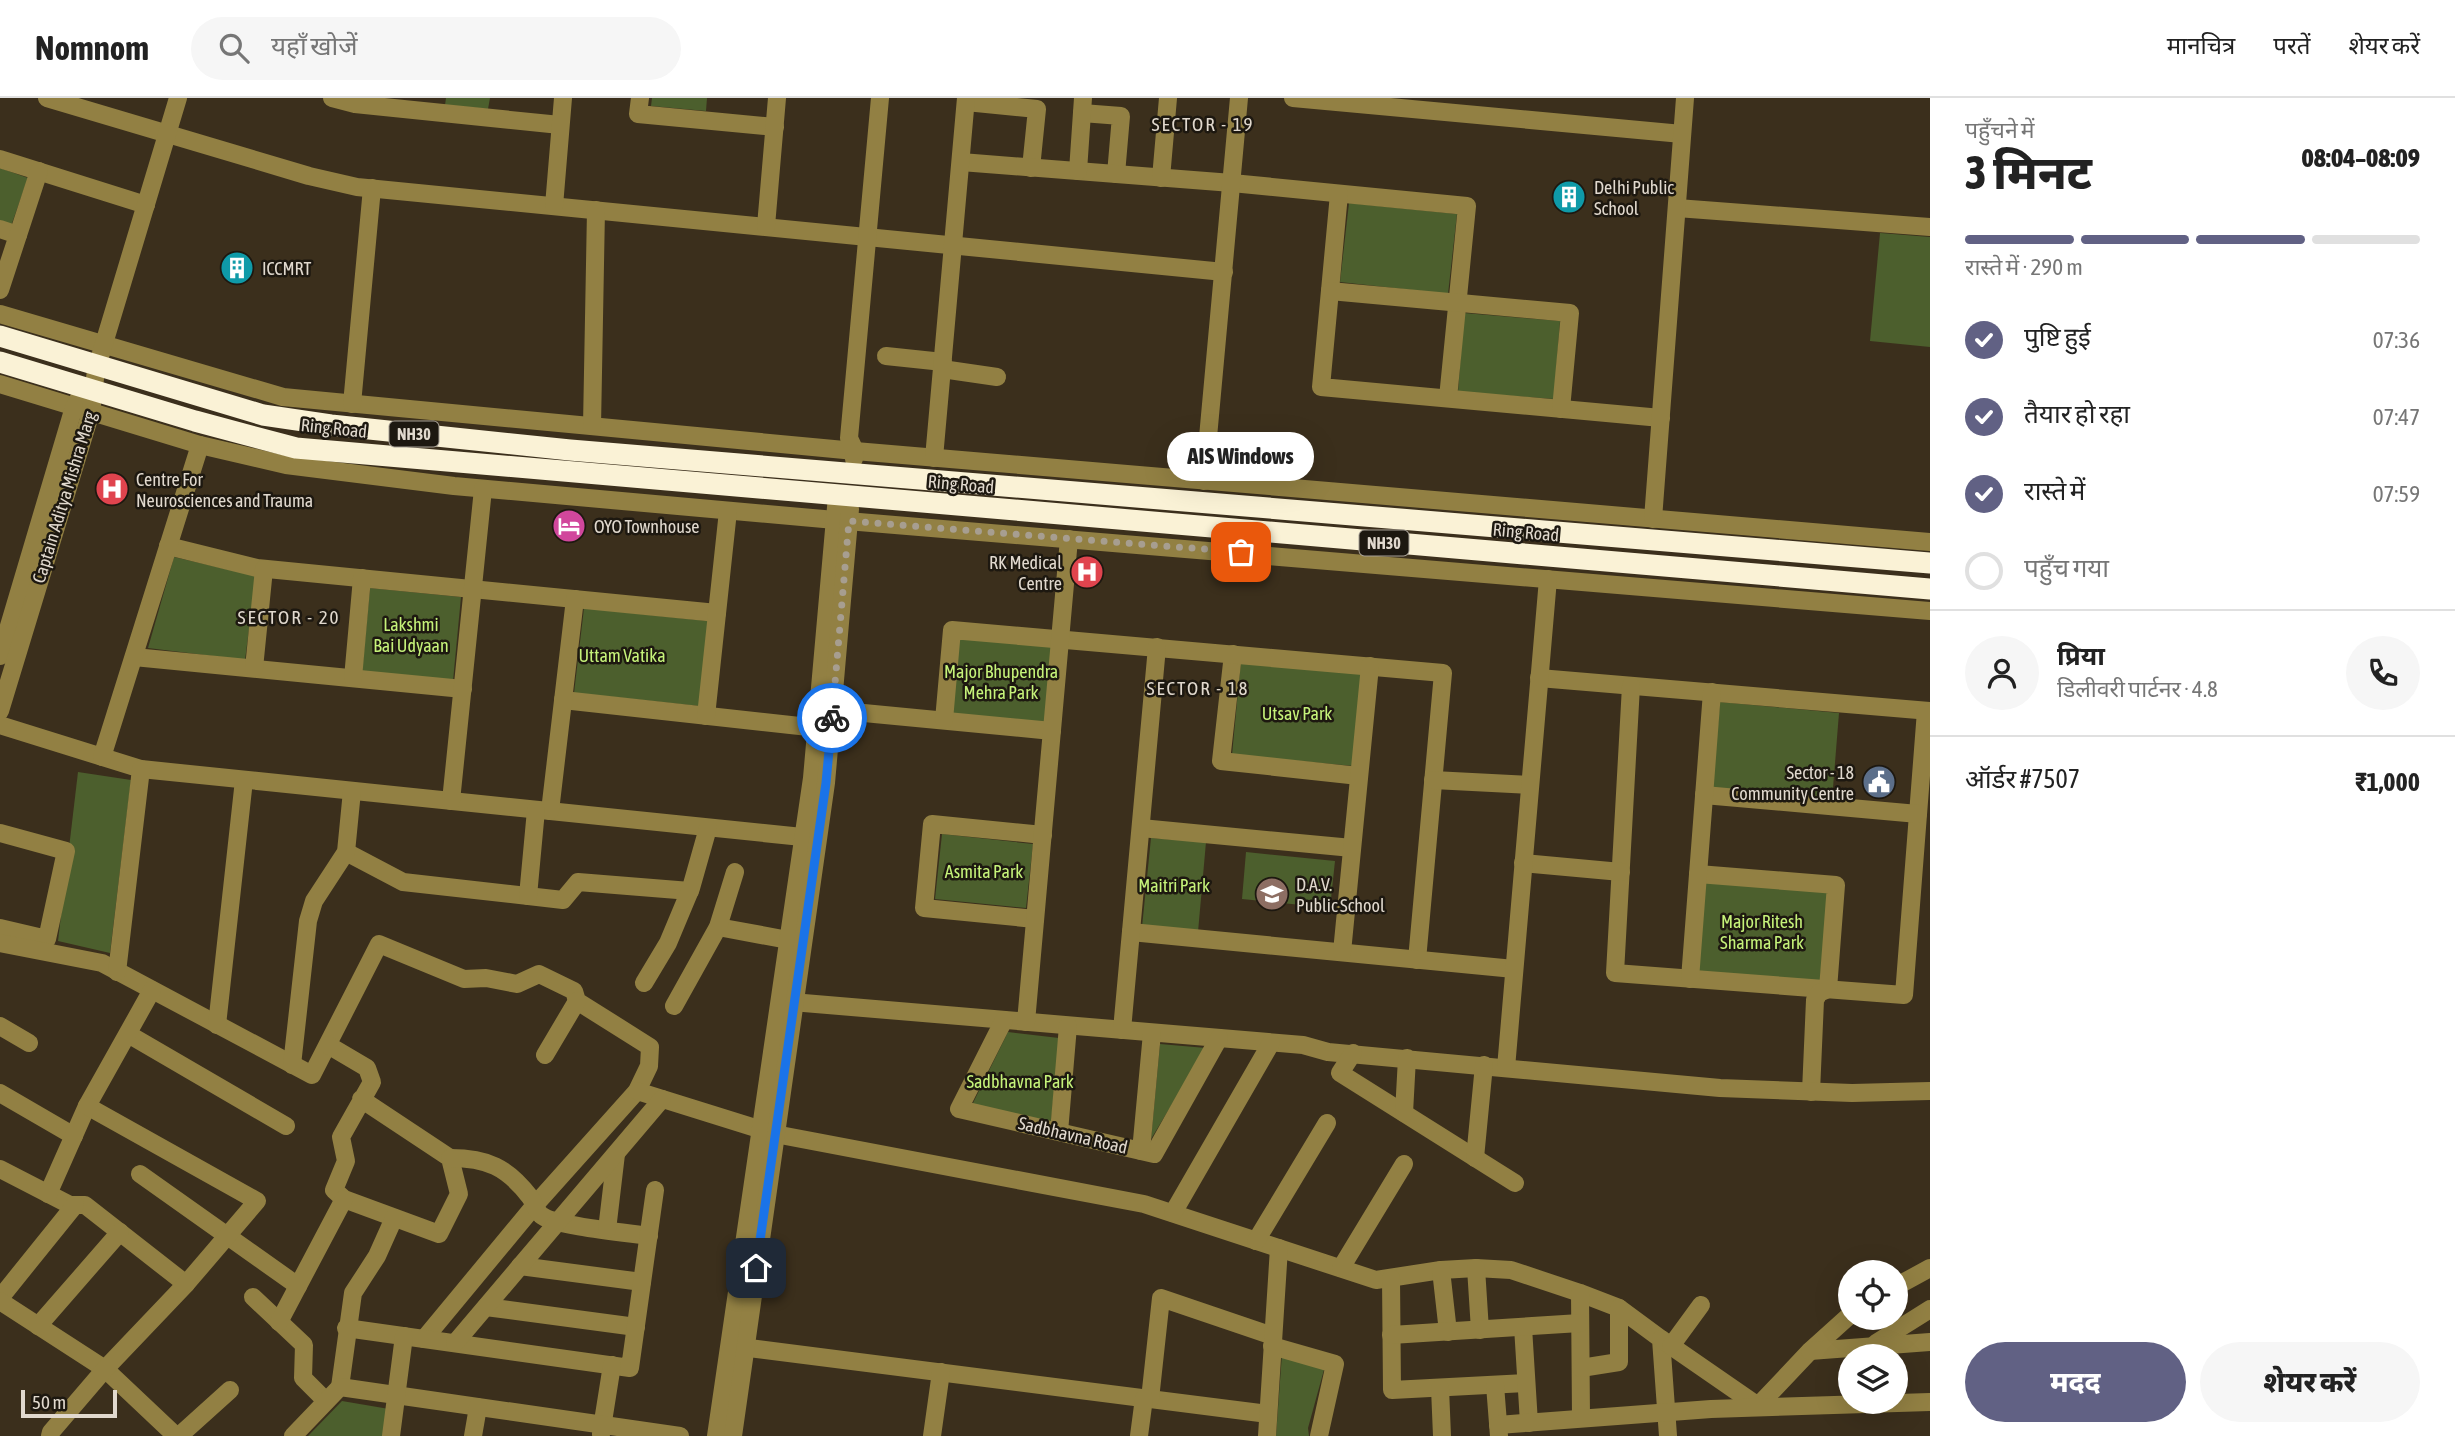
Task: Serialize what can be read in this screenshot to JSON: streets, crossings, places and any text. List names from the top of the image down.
{
  "streets": {
    "highway": ["Ring Road", "NH30"],
    "street": ["Captain Aditya Mishra Marg", "Sadbhavna Road"]
  },
  "districts": ["SECTOR - 19", "SECTOR - 20", "SECTOR - 18"],
  "parks": [
    "Lakshmi Bai Udyaan",
    "Uttam Vatika",
    "Major Bhupendra Mehra Park",
    "Utsav Park",
    "Asmita Park",
    "Maitri Park",
    "Major Ritesh Sharma Park",
    "Sadbhavna Park"
  ],
  "places": {
    "building": ["Delhi Public School", "ICCMRT"],
    "hospital": ["Centre For Neurosciences and Trauma", "RK Medical Centre"],
    "hotel": ["OYO Townhouse"],
    "other": ["AIS Windows"],
    "public building": ["Sector - 18 Community Centre"],
    "school or university": ["D.A.V. Public School"]
  },
  "scale_bar": "50 m",
  "page": {
    "header": "Nomnom",
    "search": "यहाँ खोजें",
    "nav": ["मानचित्र", "परतें", "शेयर करें"],
    "heading": ["3 मिनट", "पहुँचने में", "08:04–08:09"],
    "panel": [
      "प्रिया",
      "डिलीवरी पार्टनर · 4.8",
      "ऑर्डर #7507",
      "₹1,000"
    ],
    "bar": "रास्ते में · 290 m",
    "list": [
      ["पुष्टि हुई", "07:36"],
      ["तैयार हो रहा", "07:47"],
      ["रास्ते में", "07:59"],
      "पहुँच गया"
    ],
    "bubble": "AIS Windows",
    "buttons": ["मदद", "शेयर करें"],
    "scale": "50 m"
  }
}
